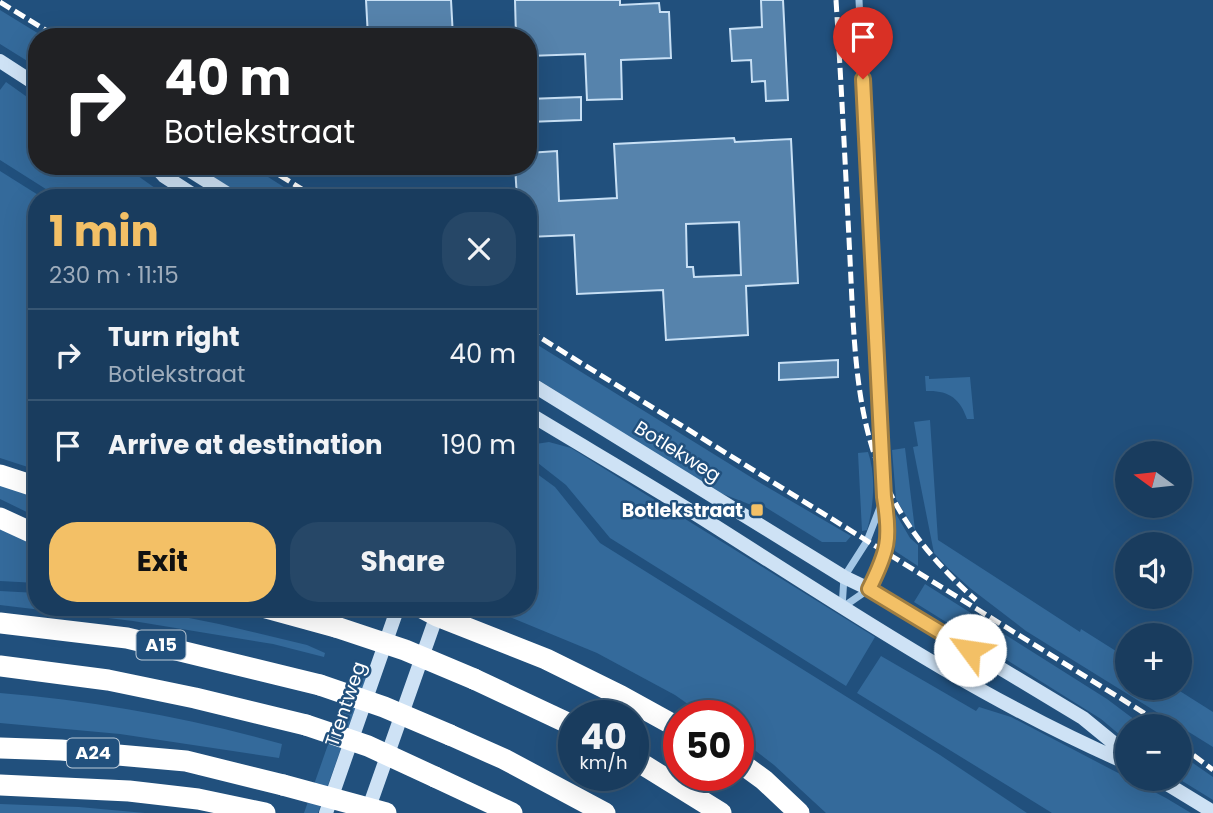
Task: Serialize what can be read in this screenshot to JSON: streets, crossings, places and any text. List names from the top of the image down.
{
  "streets": {
    "highway": ["A15", "A24"],
    "main road": ["Botlekweg", "Trentweg"]
  },
  "places": {
    "transit": ["Botlekstraat"]
  },
  "north": "left",
  "page": {
    "turn": ["40 m", "Botlekstraat"],
    "heading": ["1 min", "230 m · 11:15"],
    "list": [
      {
        "name": "Turn right",
        "note": "Botlekstraat",
        "value": "40 m"
      },
      {
        "name": "Arrive at destination",
        "value": "190 m"
      }
    ],
    "map_buttons": ["+", "−"],
    "buttons": ["Exit", "Share"],
    "speed": "40 km/h",
    "limit": "50"
  }
}
